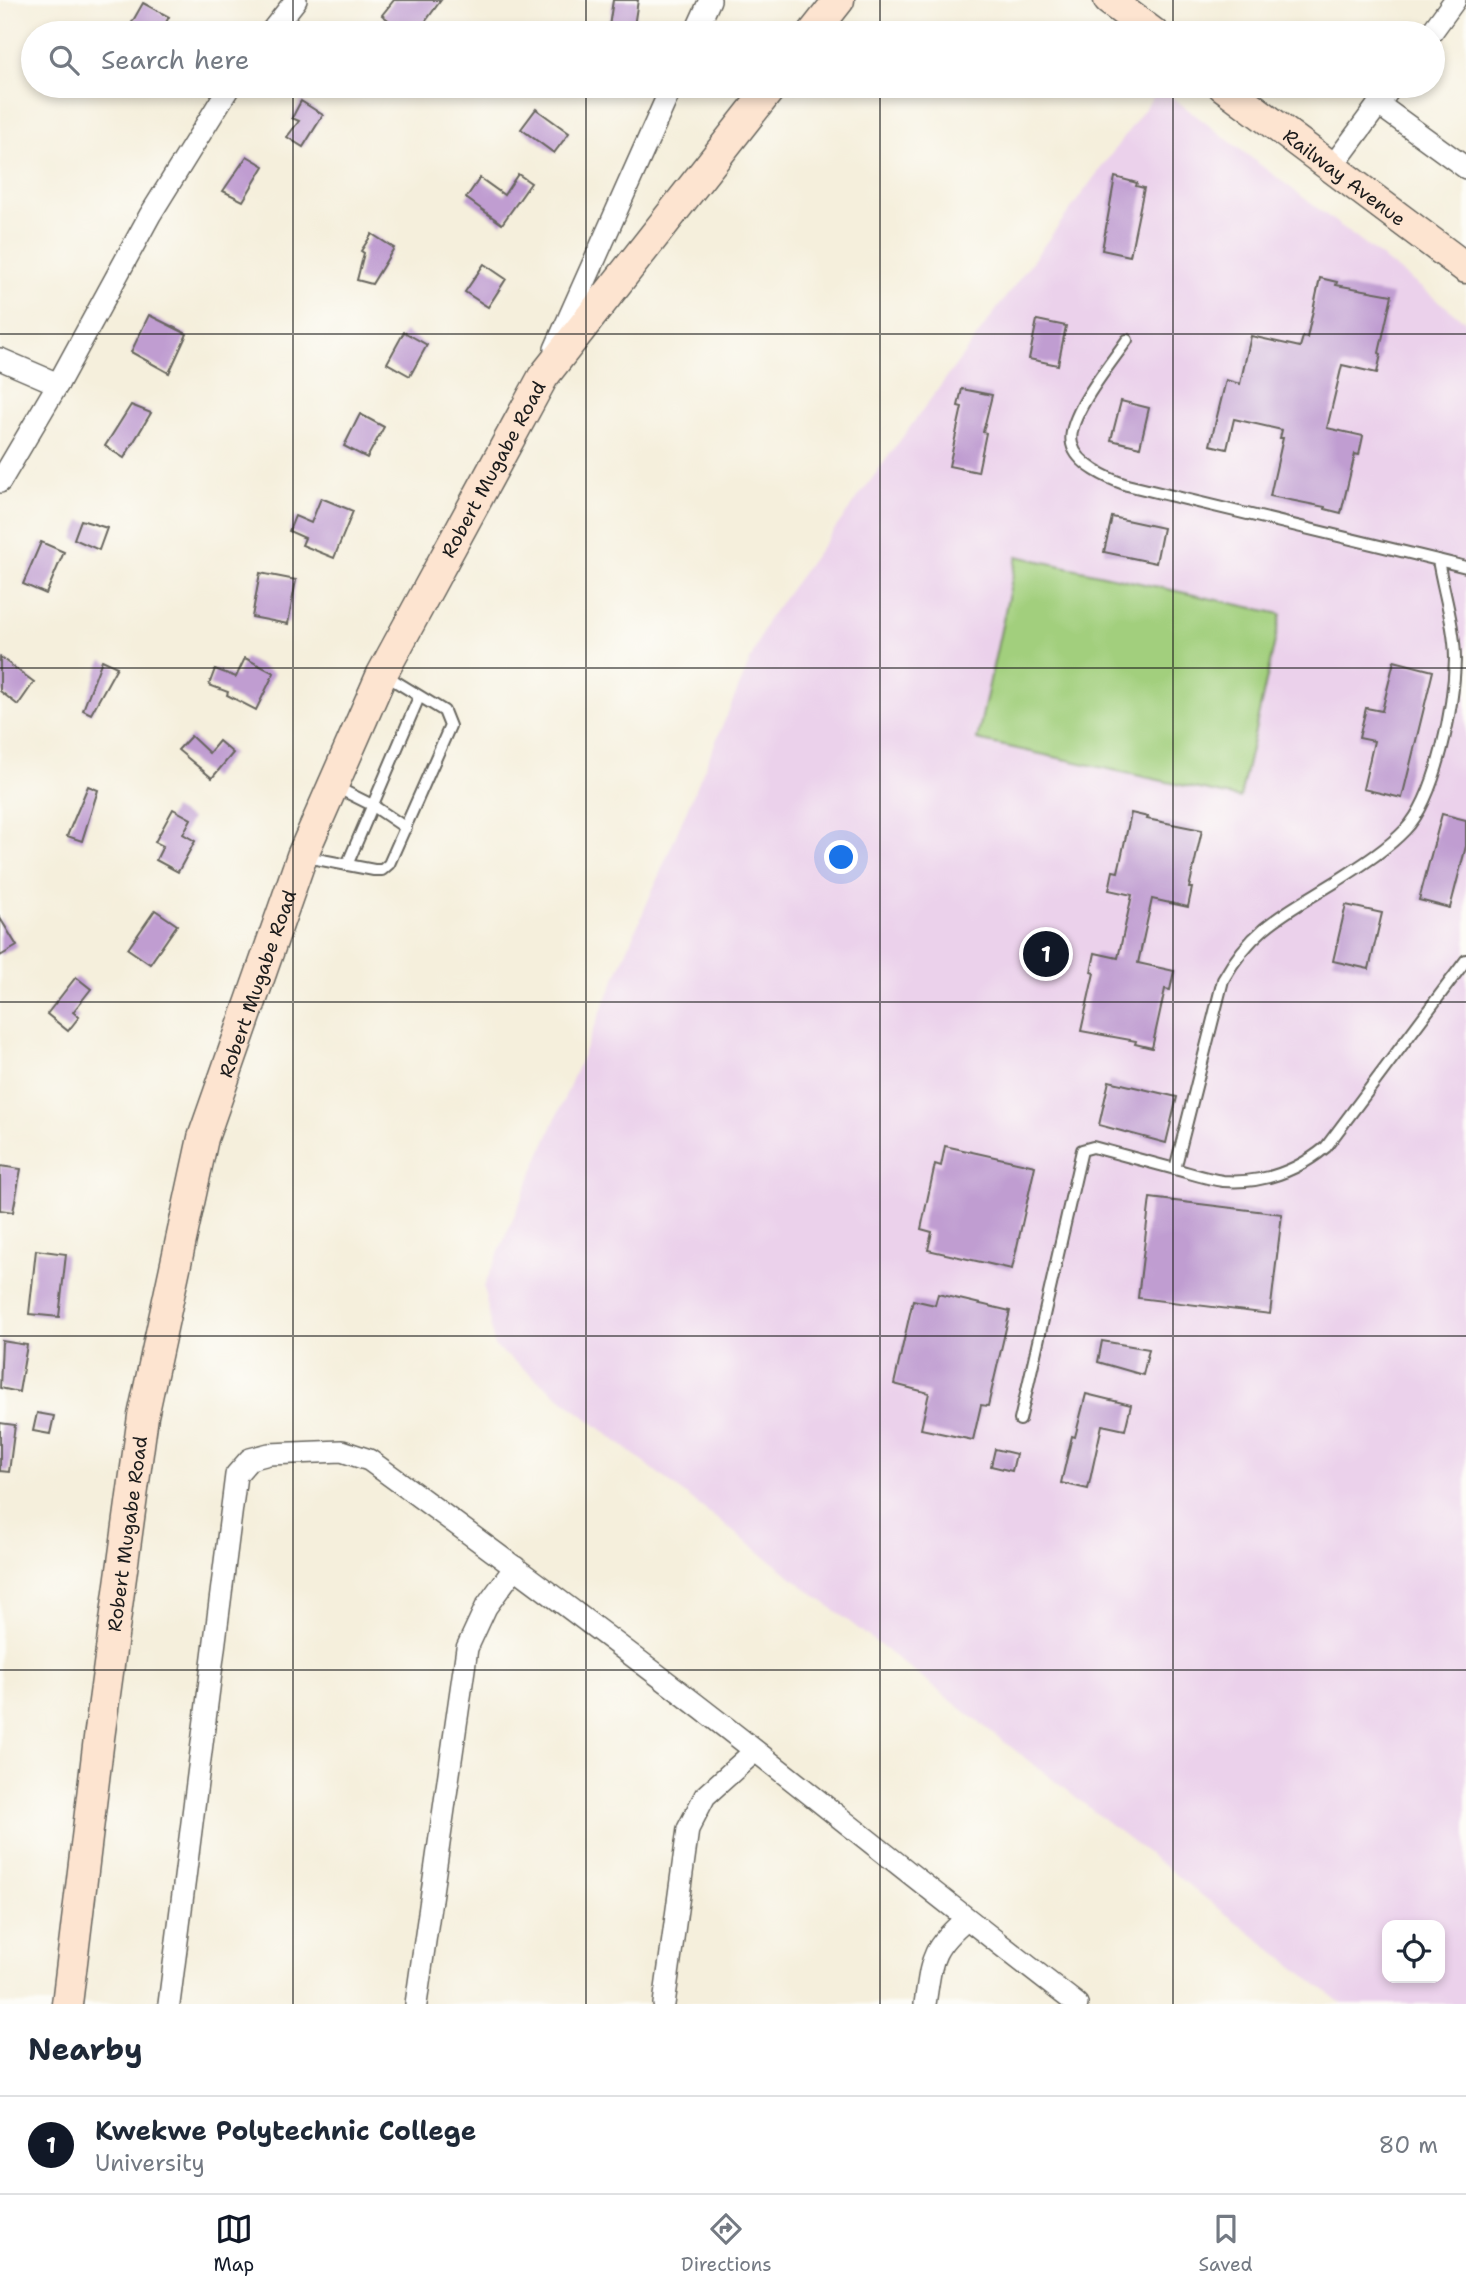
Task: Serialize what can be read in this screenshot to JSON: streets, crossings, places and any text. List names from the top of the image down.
{
  "streets": {
    "main road": ["Railway Avenue", "Robert Mugabe Road"]
  },
  "page": {
    "search": "Search here",
    "pins": "1",
    "heading": "Nearby",
    "list": [
      {
        "mark": "1",
        "name": "Kwekwe Polytechnic College",
        "note": "University",
        "value": "80 m"
      }
    ],
    "nav": ["Map", "Directions", "Saved"]
  }
}
